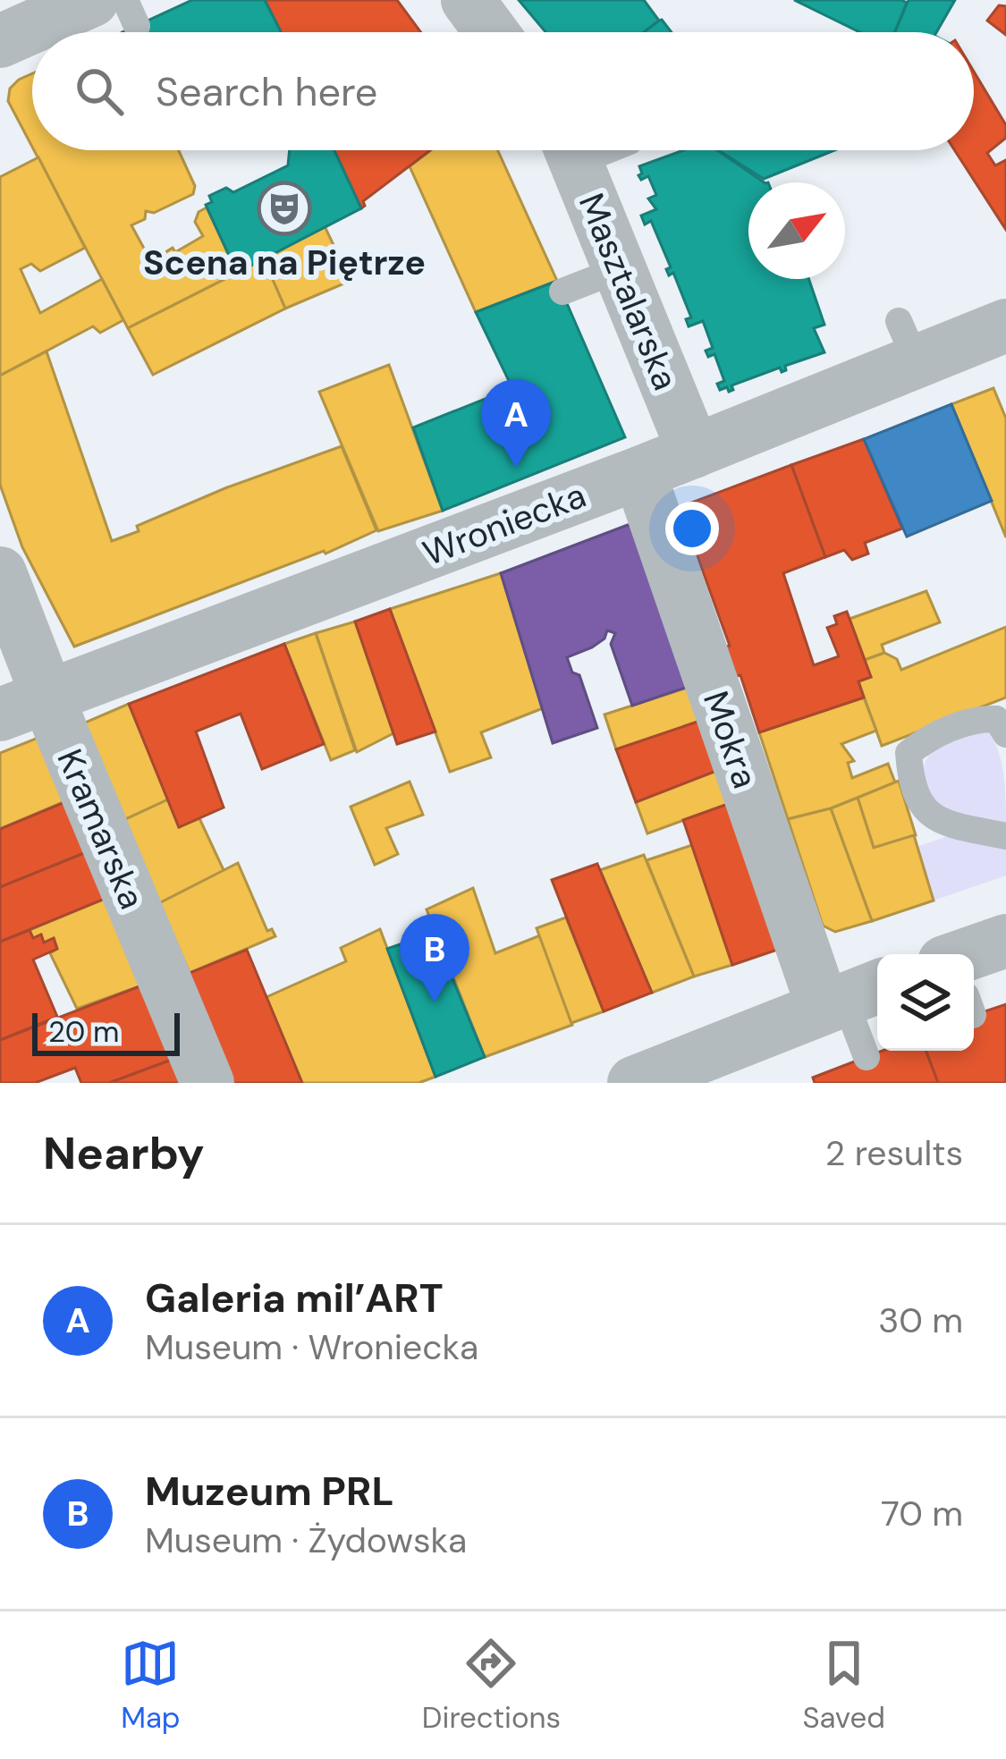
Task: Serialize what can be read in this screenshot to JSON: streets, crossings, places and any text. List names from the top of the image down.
{
  "streets": {
    "street": [
      "Masztalarska",
      "Wroniecka",
      "Mokra",
      "Kramarska"
    ]
  },
  "crossings": [
    ["Masztalarska", "Wroniecka"],
    ["Wroniecka", "Mokra"],
    ["Wroniecka", "Kramarska"]
  ],
  "places": {
    "theatre": ["Scena na Piętrze"]
  },
  "scale_bar": "20 m",
  "north": "top right",
  "page": {
    "search": "Search here",
    "pins": ["A", "B"],
    "scale": "20 m",
    "heading": ["Nearby", "2 results"],
    "list": [
      {
        "mark": "A",
        "name": "Galeria mil’ART",
        "note": "Museum · Wroniecka",
        "value": "30 m"
      },
      {
        "mark": "B",
        "name": "Muzeum PRL",
        "note": "Museum · Żydowska",
        "value": "70 m"
      }
    ],
    "nav": ["Map", "Directions", "Saved"]
  }
}
